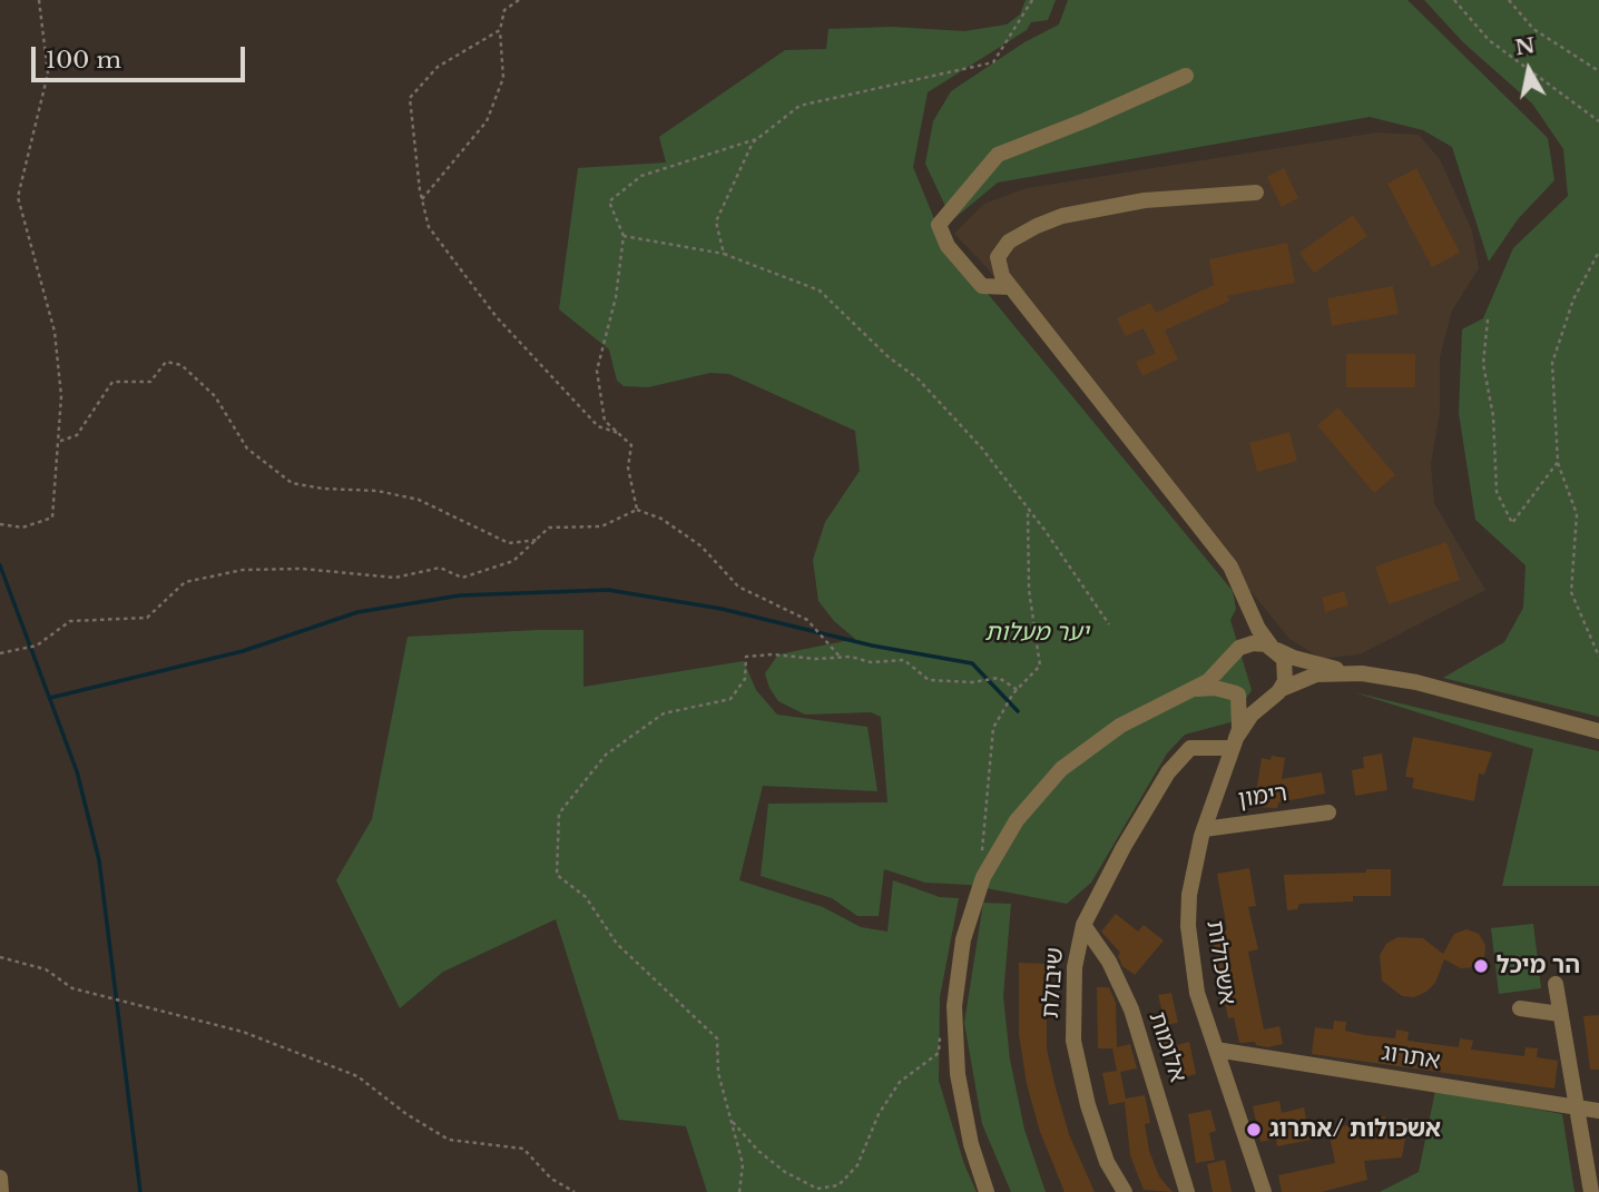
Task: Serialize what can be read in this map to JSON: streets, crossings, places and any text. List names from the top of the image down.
{
  "streets": {
    "street": [
      "רימון",
      "אשכולות",
      "שיבולת",
      "אלומות",
      "אתרוג"
    ]
  },
  "crossings": [
    ["רימון", "אשכולות"],
    ["אשכולות", "שיבולת"],
    ["אשכולות", "אתרוג"],
    ["שיבולת", "אלומות"]
  ],
  "parks": ["יער מעלות"],
  "places": ["הר מיכל", "אשכולות /אתרוג"],
  "scale_bar": "100 m",
  "north": "top"
}
